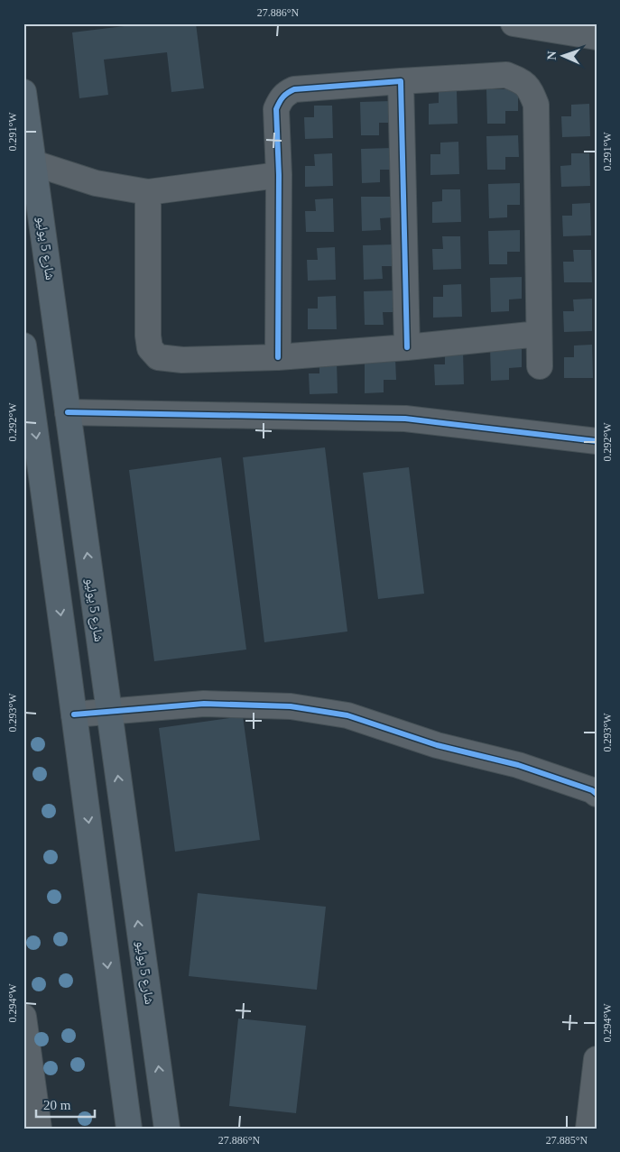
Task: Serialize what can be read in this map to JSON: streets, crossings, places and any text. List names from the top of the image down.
{
  "streets": {
    "main road": ["شارع 5 يوليو"]
  },
  "scale_bar": "20 m",
  "north": "left",
  "coordinates": [
    "27.886°N",
    "0.291°W",
    "0.292°W",
    "0.293°W",
    "0.294°W",
    "27.885°N"
  ]
}
